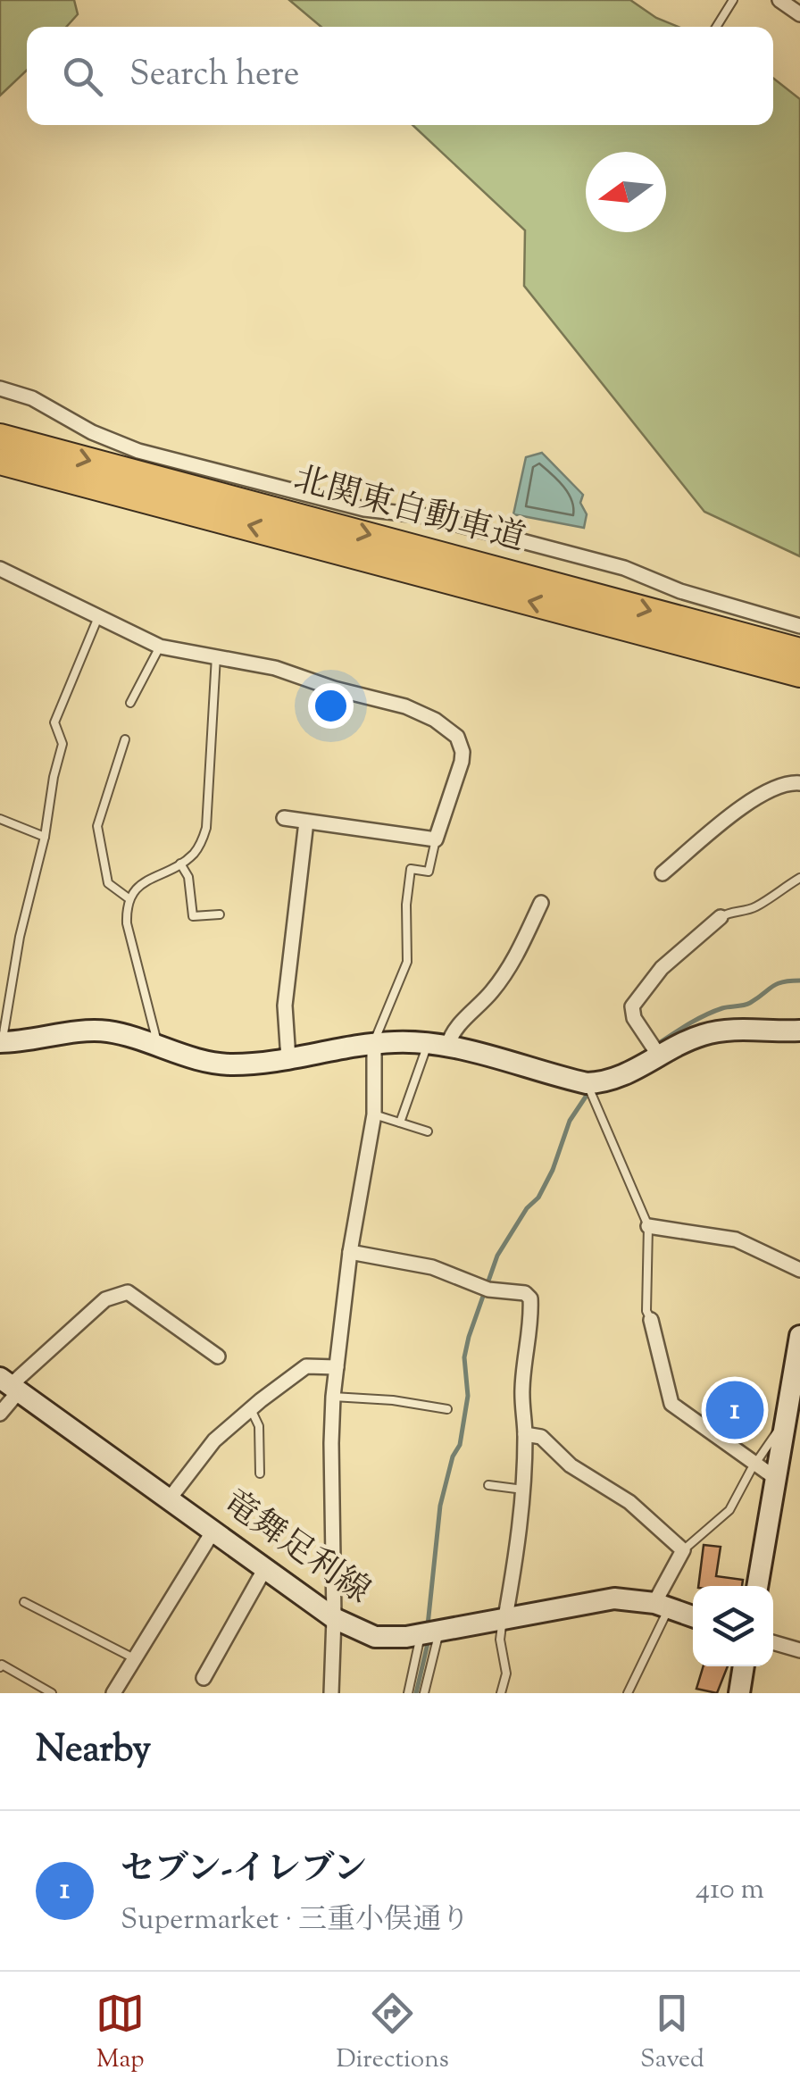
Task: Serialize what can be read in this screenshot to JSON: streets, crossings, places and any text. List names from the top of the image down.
{
  "streets": {
    "highway": ["北関東自動車道"],
    "street": ["竜舞足利線"]
  },
  "north": "left",
  "page": {
    "search": "Search here",
    "pins": "1",
    "heading": "Nearby",
    "list": [
      {
        "mark": "1",
        "name": "セブン-イレブン",
        "note": "Supermarket · 三重小俣通り",
        "value": "410 m"
      }
    ],
    "nav": ["Map", "Directions", "Saved"]
  }
}
